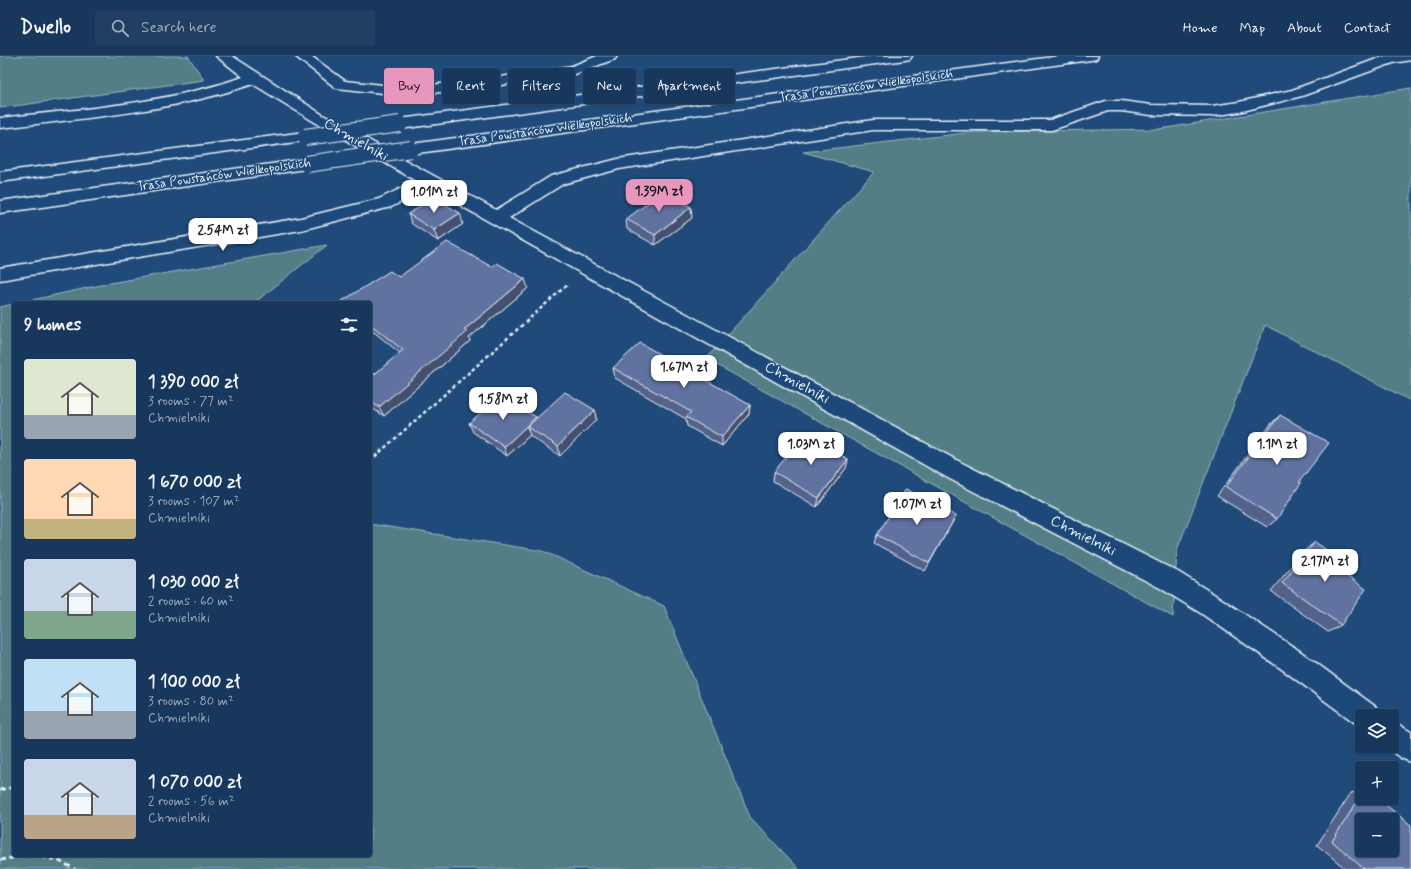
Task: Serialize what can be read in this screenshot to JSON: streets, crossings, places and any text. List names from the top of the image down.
{
  "streets": {
    "main road": ["Trasa Powstańców Wielkopolskich", "Chmielniki"]
  },
  "page": {
    "header": "Dwello",
    "search": "Search here",
    "nav": [
      "Home",
      "Map",
      "About",
      "Contact"
    ],
    "chip": [
      "Buy",
      "Rent",
      "Filters",
      "New",
      "Apartment"
    ],
    "price": [
      "1.39M zł",
      "1.01M zł",
      "2.54M zł",
      "1.67M zł",
      "1.58M zł",
      "1.03M zł",
      "1.1M zł",
      "1.07M zł",
      "2.17M zł"
    ],
    "heading": "9 homes",
    "list": [
      {
        "name": "1 390 000 zł",
        "note": "3 rooms · 77 m² · Chmielniki"
      },
      {
        "name": "1 670 000 zł",
        "note": "3 rooms · 107 m² · Chmielniki"
      },
      {
        "name": "1 030 000 zł",
        "note": "2 rooms · 60 m² · Chmielniki"
      },
      {
        "name": "1 100 000 zł",
        "note": "3 rooms · 80 m² · Chmielniki"
      },
      {
        "name": "1 070 000 zł",
        "note": "2 rooms · 56 m² · Chmielniki"
      }
    ],
    "map_buttons": ["+", "−"]
  }
}
